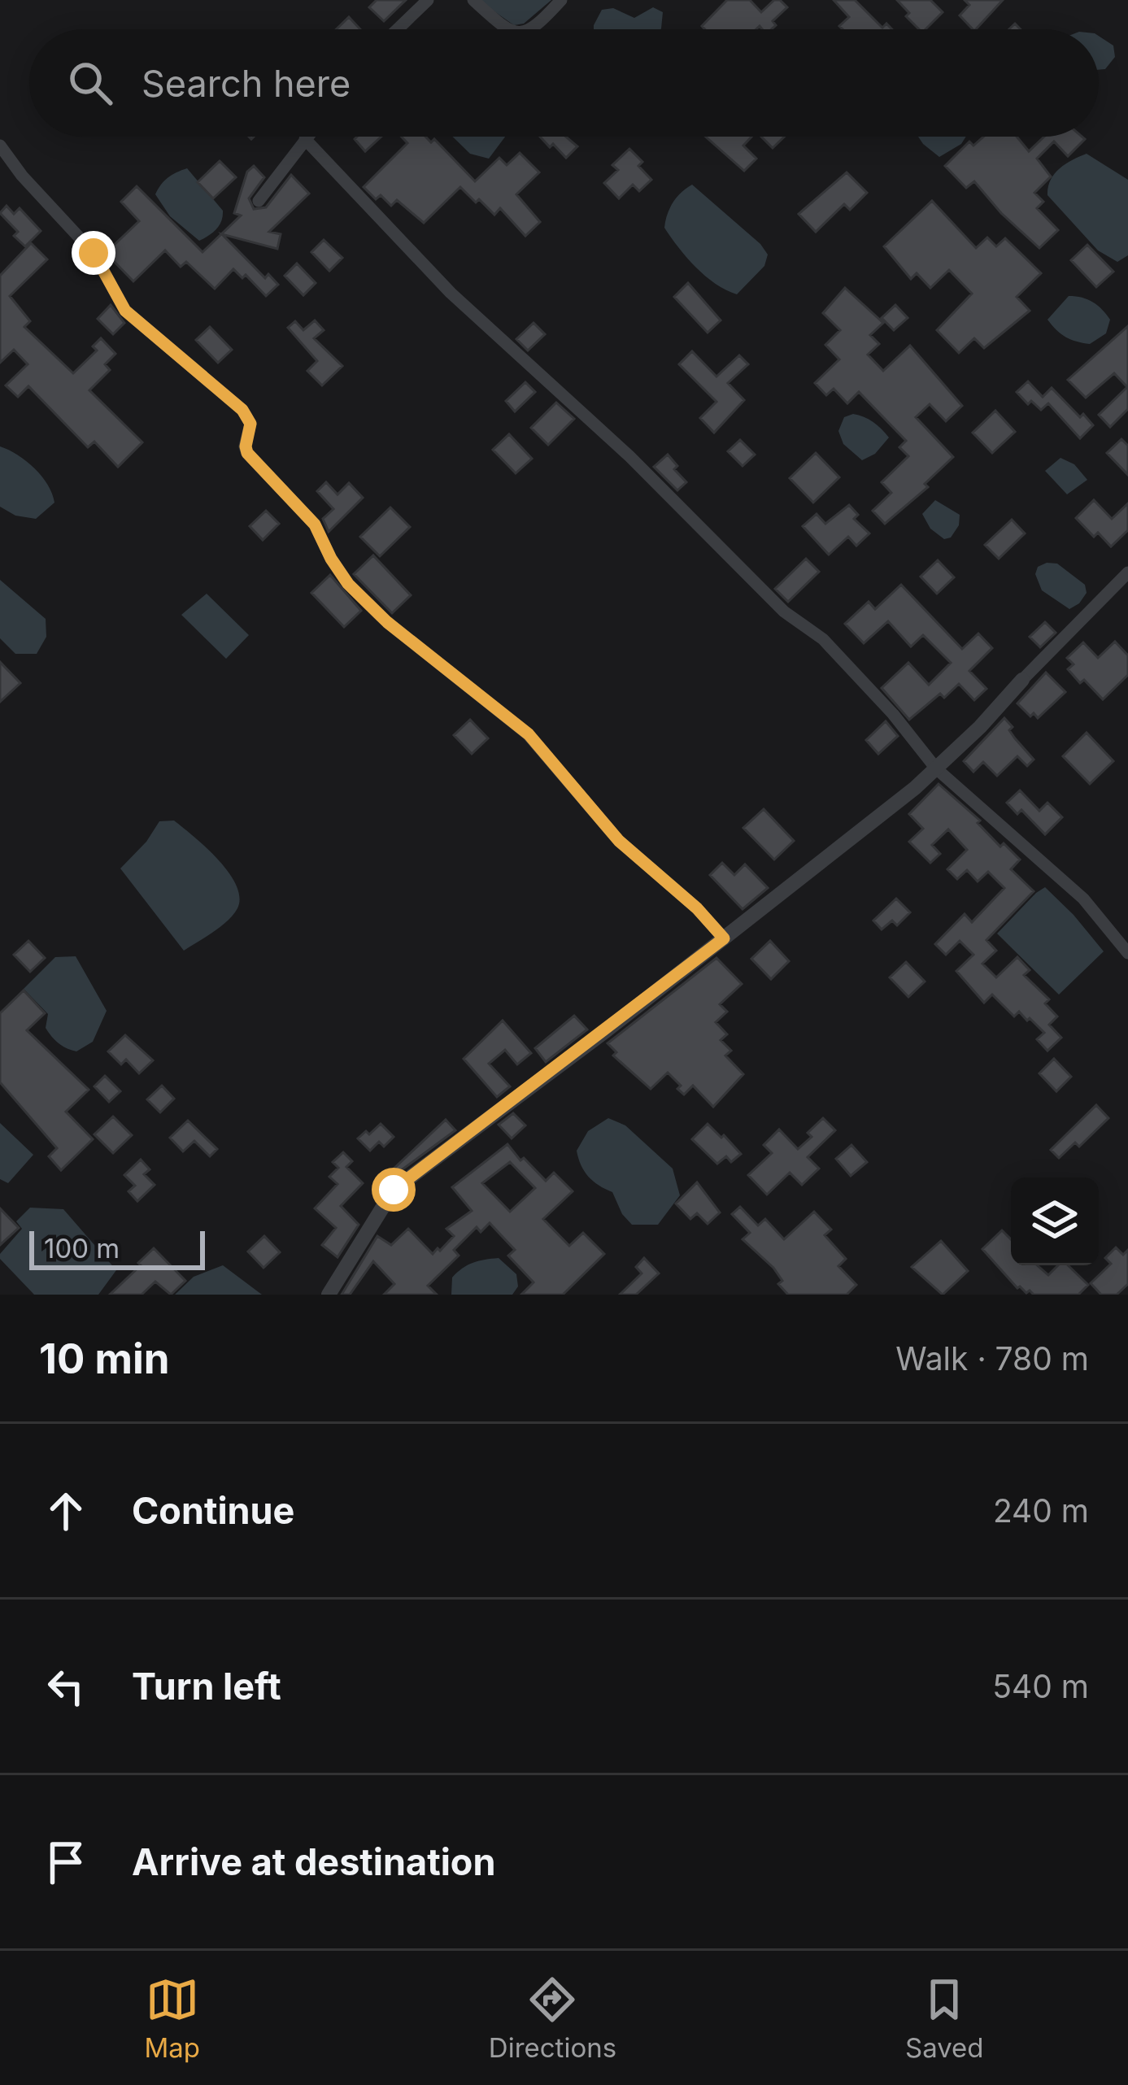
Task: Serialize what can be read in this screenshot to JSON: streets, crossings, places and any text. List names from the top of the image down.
{
  "scale_bar": "100 m",
  "page": {
    "search": "Search here",
    "scale": "100 m",
    "heading": ["10 min", "Walk · 780 m"],
    "list": [
      ["Continue", "240 m"],
      ["Turn left", "540 m"],
      "Arrive at destination"
    ],
    "nav": ["Map", "Directions", "Saved"]
  }
}
